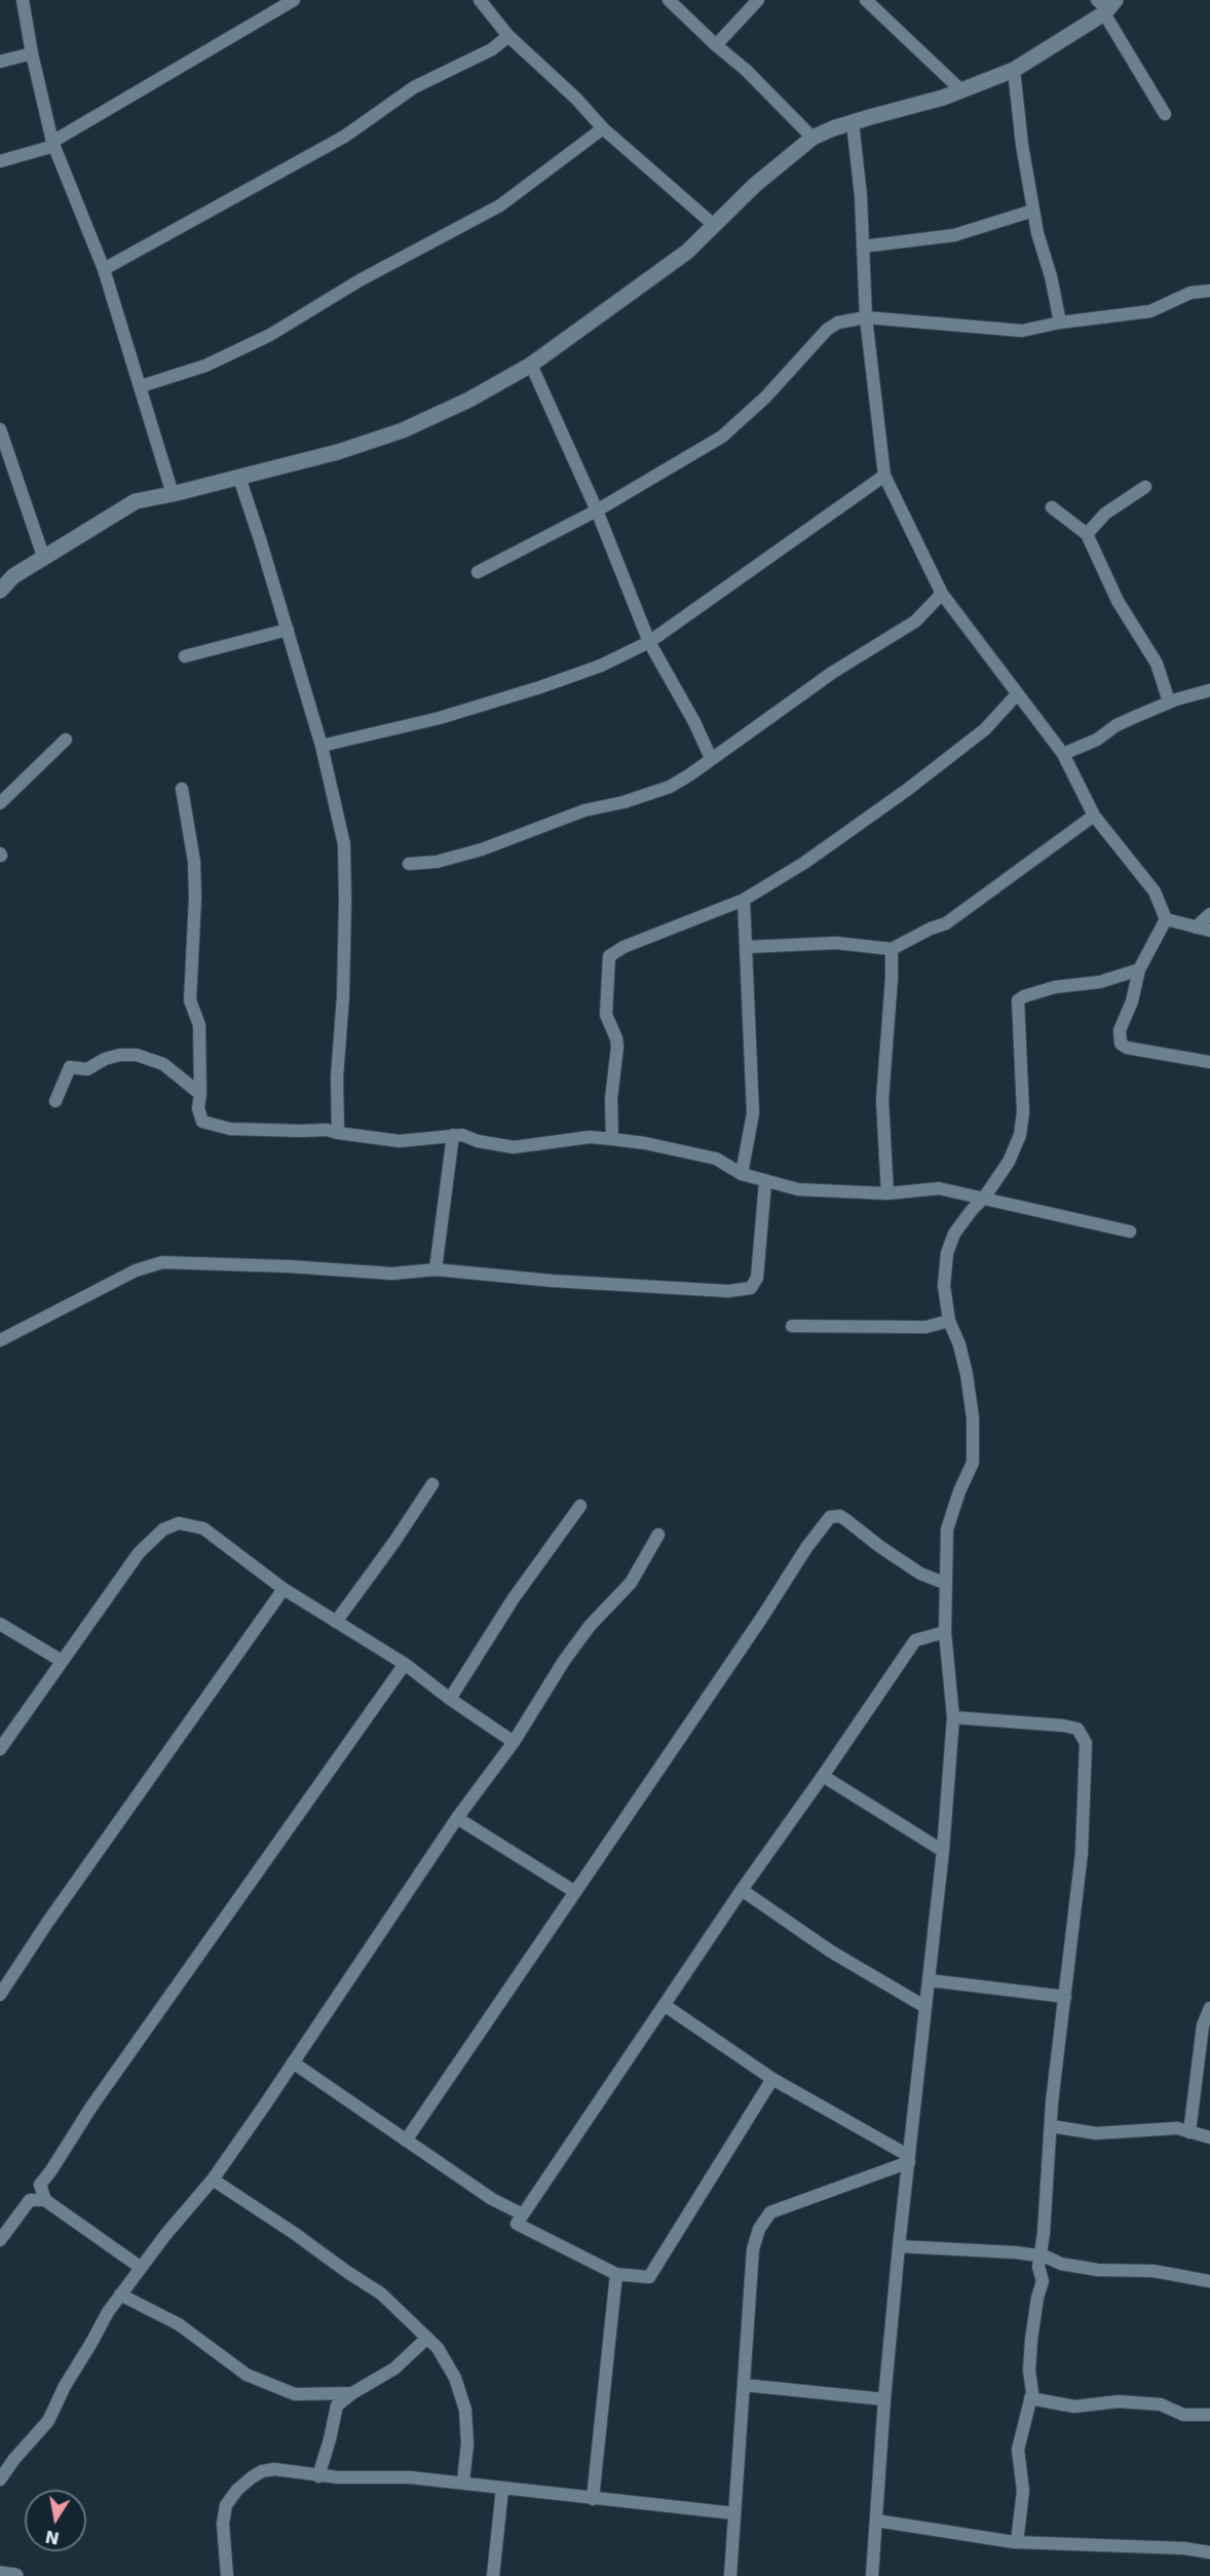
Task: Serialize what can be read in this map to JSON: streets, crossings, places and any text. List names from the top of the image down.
{
  "north": "bottom"
}
